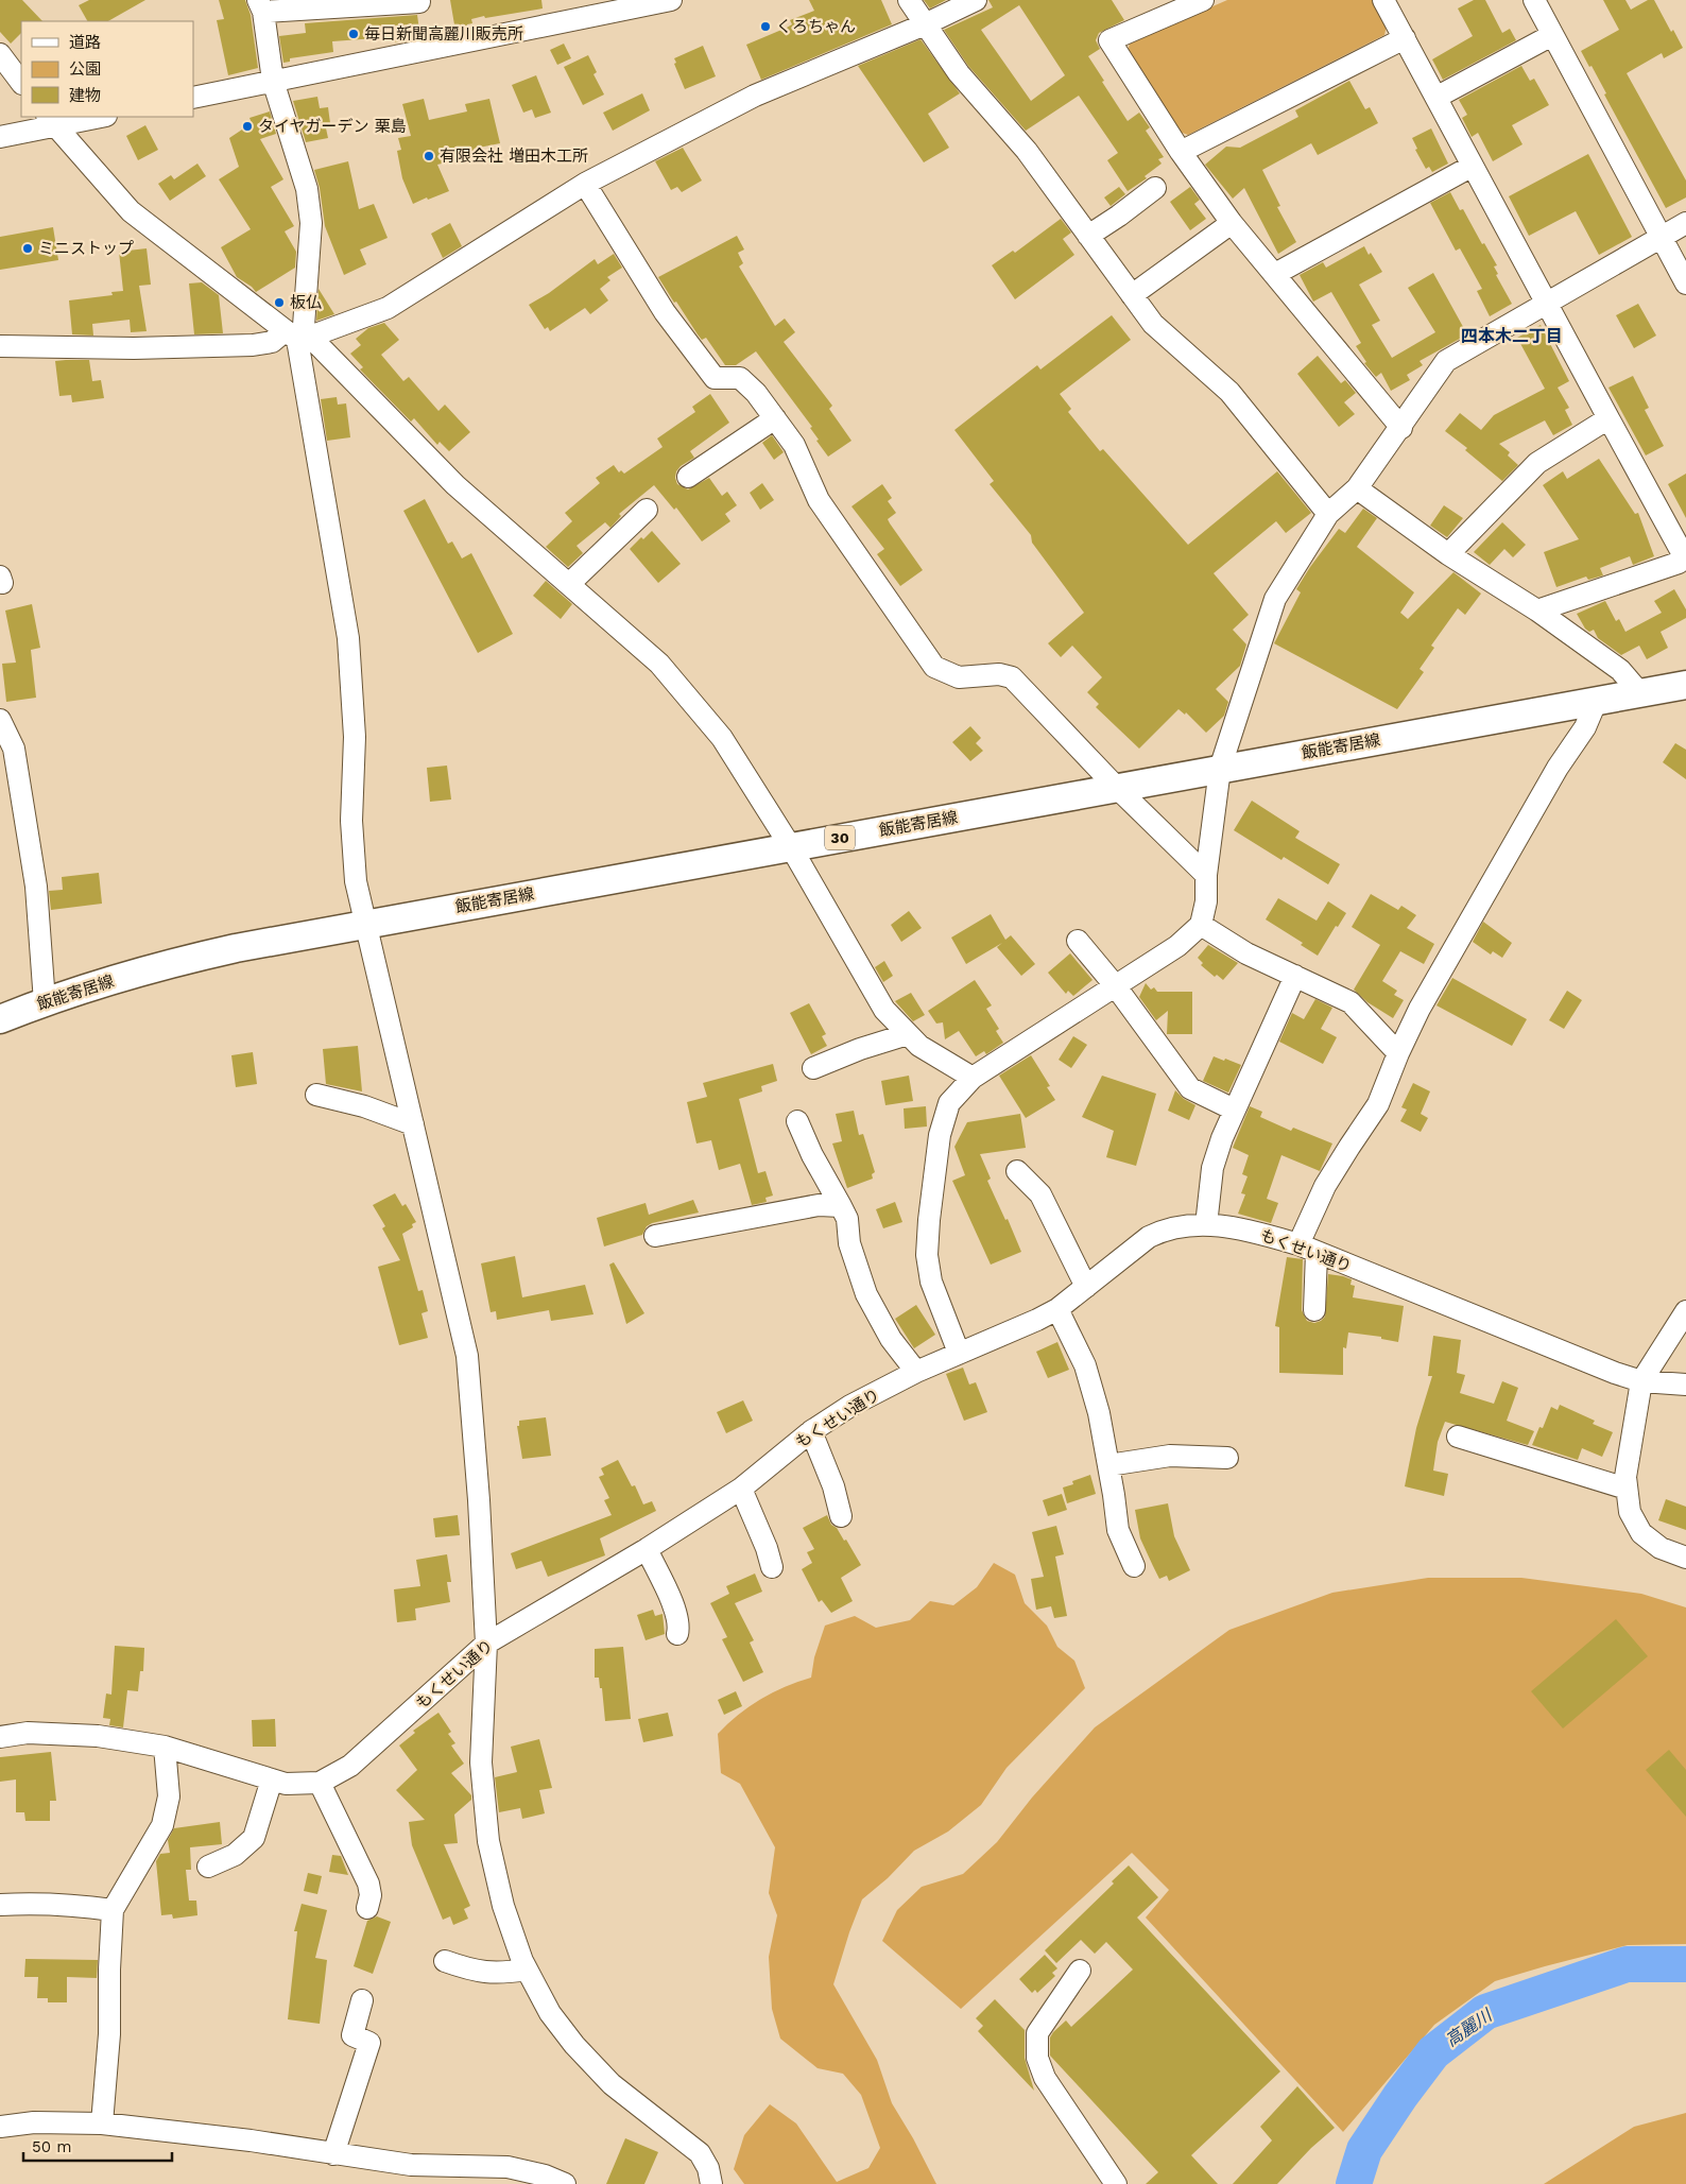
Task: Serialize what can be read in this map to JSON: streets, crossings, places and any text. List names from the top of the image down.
{
  "streets": {
    "main road": ["飯能寄居線", "30"],
    "street": ["もくせい通り"]
  },
  "districts": ["四本木二丁目"],
  "water": ["高麗川"],
  "places": [
    "くろちゃん",
    "毎日新聞高麗川販売所",
    "タイヤガーデン 栗島",
    "有限会社 増田木工所",
    "ミニストップ",
    "板仏"
  ],
  "legend": ["道路", "公園", "建物"],
  "scale_bar": "50 m"
}
